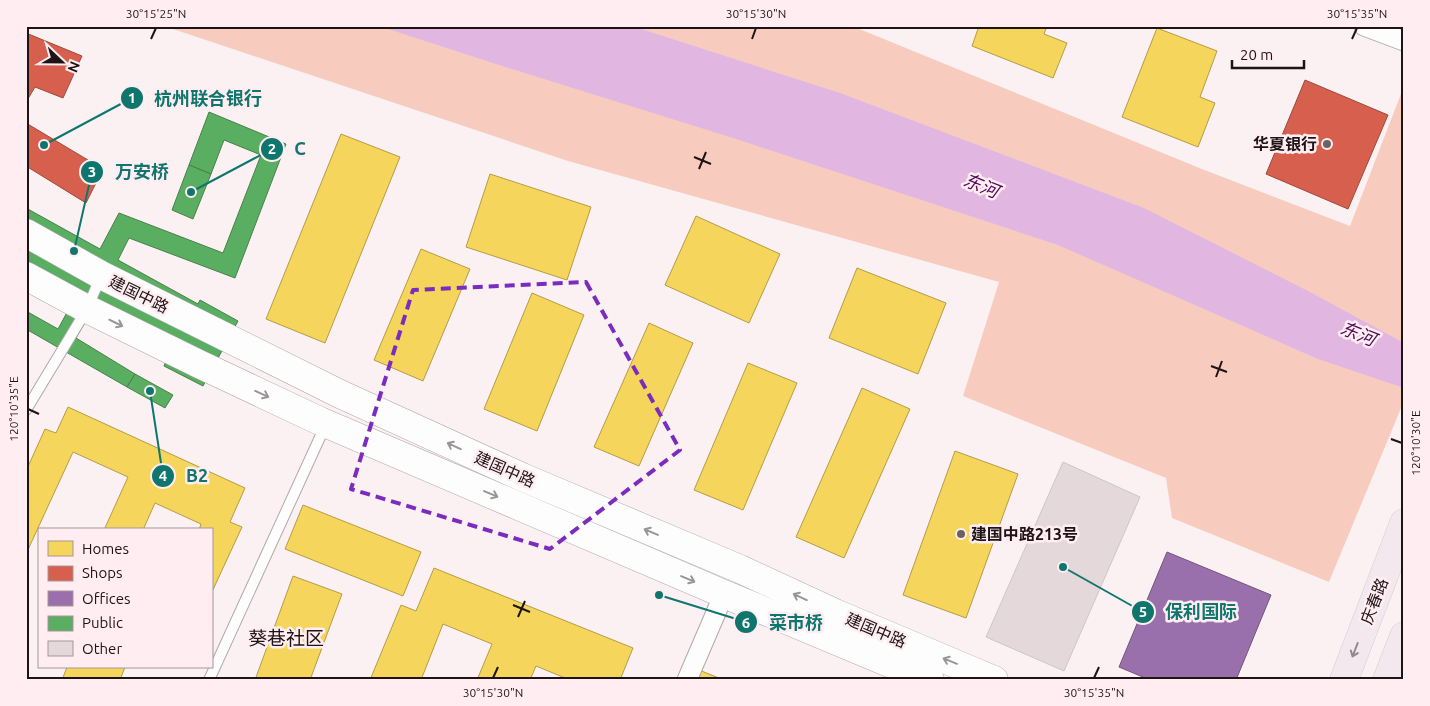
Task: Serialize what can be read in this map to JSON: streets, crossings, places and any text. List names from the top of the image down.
{
  "streets": {
    "main road": ["建国中路", "庆春路"]
  },
  "one_way": ["庆春路"],
  "districts": ["葵巷社区"],
  "water": ["东河"],
  "places": [
    "华夏银行",
    "杭州联合银行",
    "C",
    "万安桥",
    "B2",
    "建国中路213号",
    "保利国际",
    "菜市桥"
  ],
  "legend": [
    "Homes",
    "Shops",
    "Offices",
    "Public",
    "Other"
  ],
  "scale_bar": "20 m",
  "north": "right",
  "coordinates": [
    "30°15'25\"N",
    "30°15'30\"N",
    "30°15'35\"N",
    "120°10'35\"E",
    "120°10'30\"E"
  ]
}
